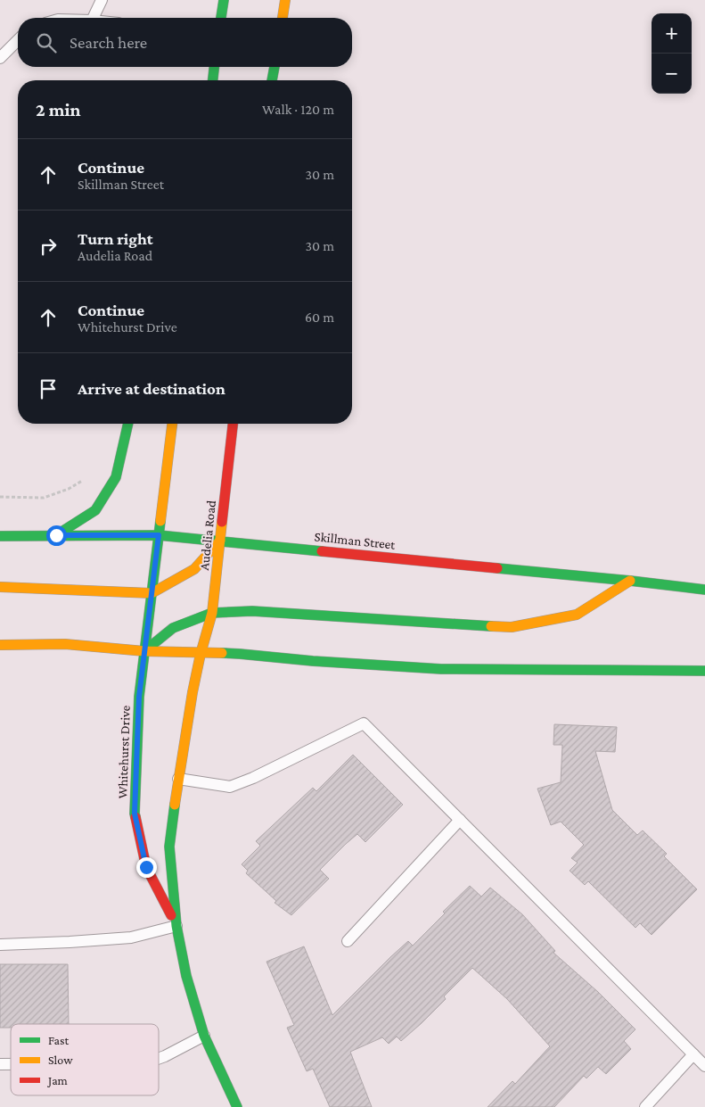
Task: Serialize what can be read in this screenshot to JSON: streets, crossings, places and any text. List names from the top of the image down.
{
  "streets": {
    "main road": ["Audelia Road", "Skillman Street", "Whitehurst Drive"]
  },
  "crossings": [
    ["Audelia Road", "Skillman Street"],
    ["Audelia Road", "Whitehurst Drive"]
  ],
  "legend": ["Fast", "Slow", "Jam"],
  "page": {
    "map_buttons": ["+", "−"],
    "search": "Search here",
    "heading": ["2 min", "Walk · 120 m"],
    "list": [
      ["Continue", "Skillman Street", "30 m"],
      ["Turn right", "Audelia Road", "30 m"],
      ["Continue", "Whitehurst Drive", "60 m"],
      "Arrive at destination"
    ]
  }
}
